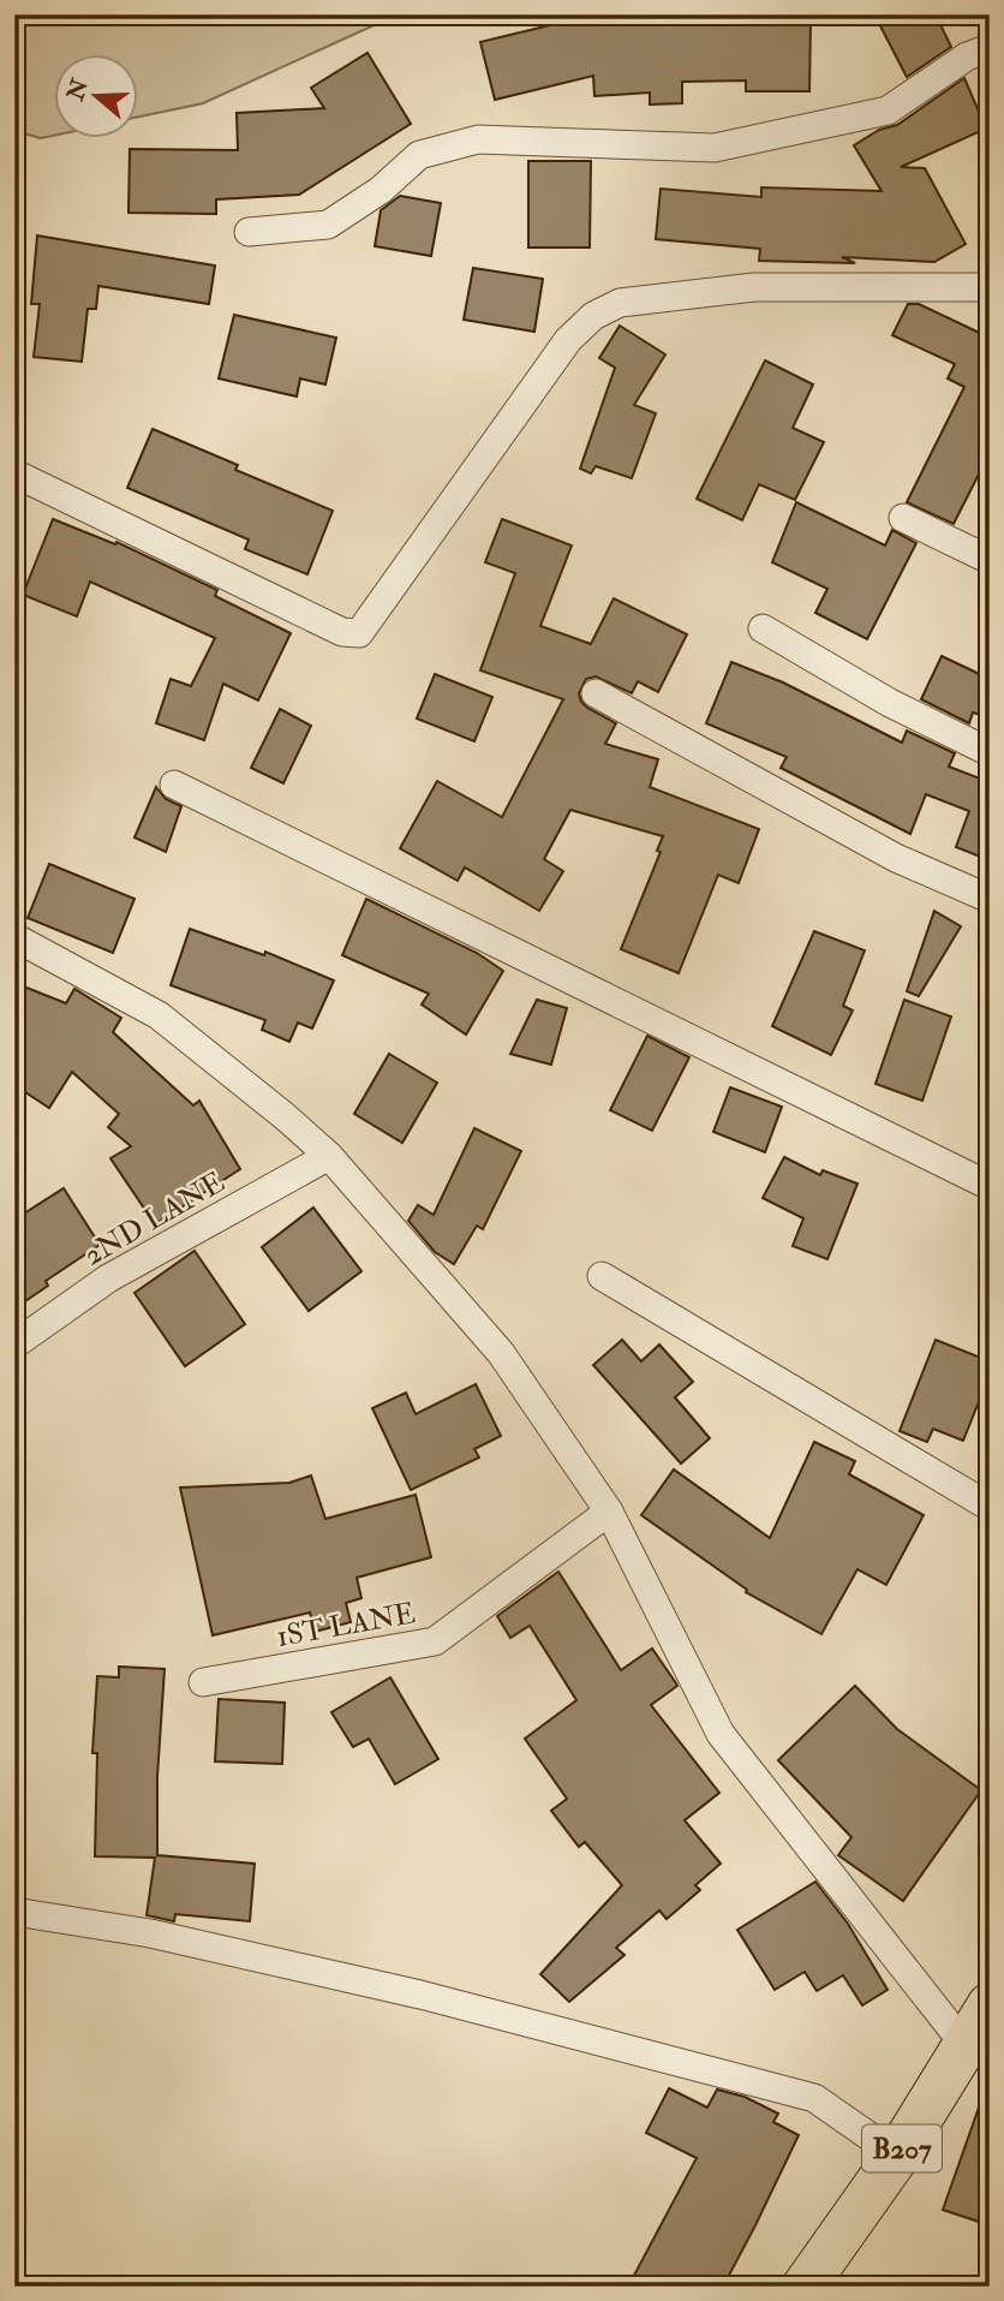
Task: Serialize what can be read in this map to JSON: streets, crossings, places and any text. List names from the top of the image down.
{
  "streets": {
    "main road": ["B207"],
    "street": ["2ND LANE", "1ST LANE"]
  },
  "north": "left"
}
